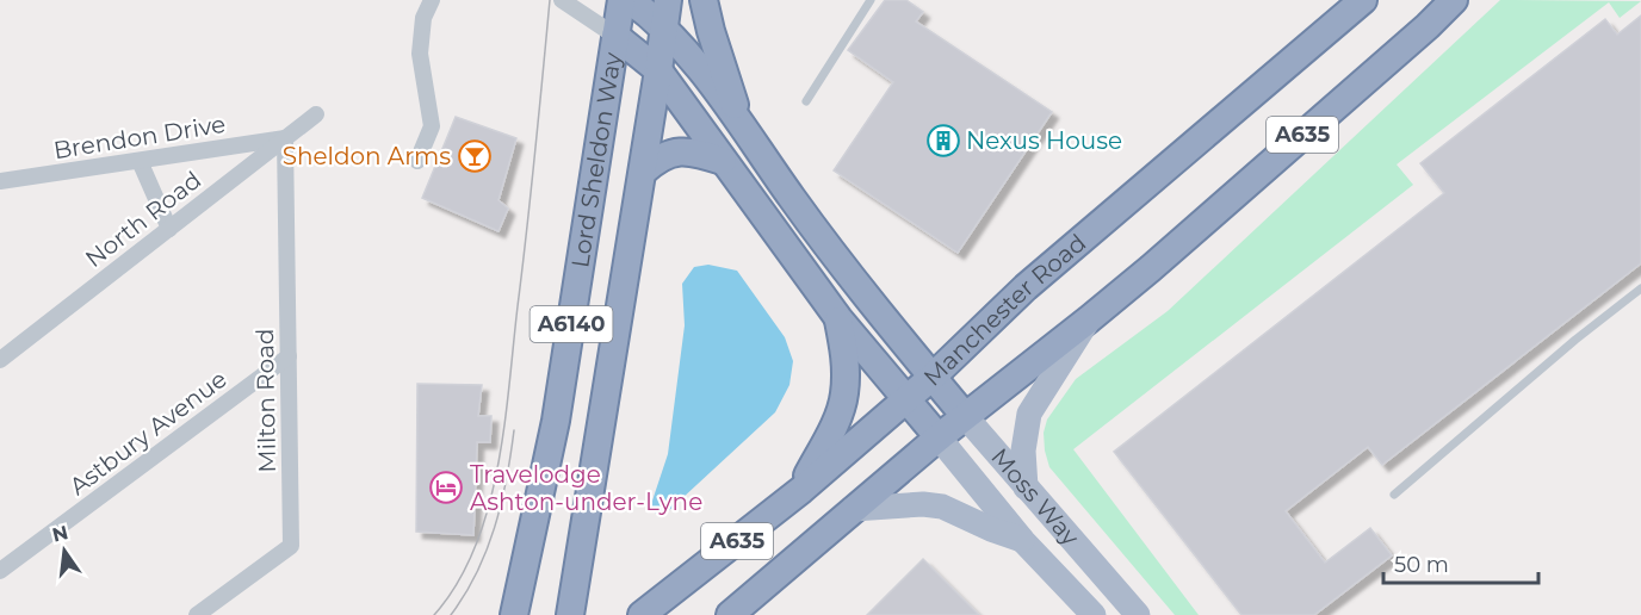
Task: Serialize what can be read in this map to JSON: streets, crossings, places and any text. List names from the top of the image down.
{
  "streets": {
    "highway": [
      "A635",
      "Lord Sheldon Way",
      "Manchester Road",
      "A6140",
      "Moss Way"
    ],
    "street": [
      "Brendon Drive",
      "North Road",
      "Milton Road",
      "Astbury Avenue"
    ]
  },
  "crossings": [
    ["A635", "Lord Sheldon Way"],
    ["A635", "Moss Way"],
    ["Brendon Drive", "North Road"],
    ["Brendon Drive", "Milton Road"],
    ["Lord Sheldon Way", "Manchester Road"],
    ["Lord Sheldon Way", "Moss Way"],
    ["North Road", "Milton Road"],
    ["Manchester Road", "Moss Way"],
    ["Milton Road", "Astbury Avenue"]
  ],
  "places": {
    "building": ["Nexus House"],
    "bar": ["Sheldon Arms"],
    "hotel": ["Travelodge Ashton-under-Lyne"]
  },
  "scale_bar": "50 m",
  "north": "top"
}
